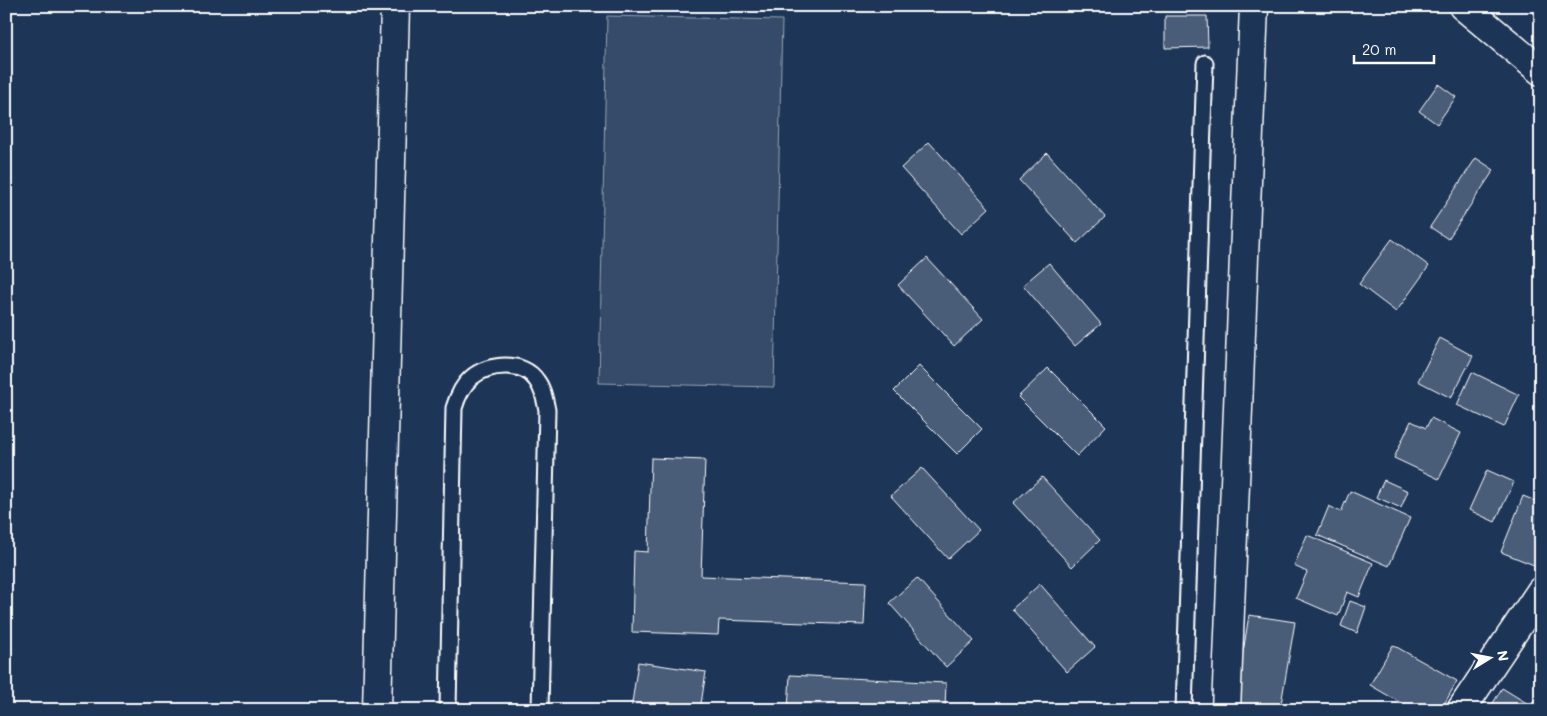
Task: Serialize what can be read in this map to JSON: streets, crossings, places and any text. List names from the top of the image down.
{
  "scale_bar": "20 m",
  "north": "right"
}
